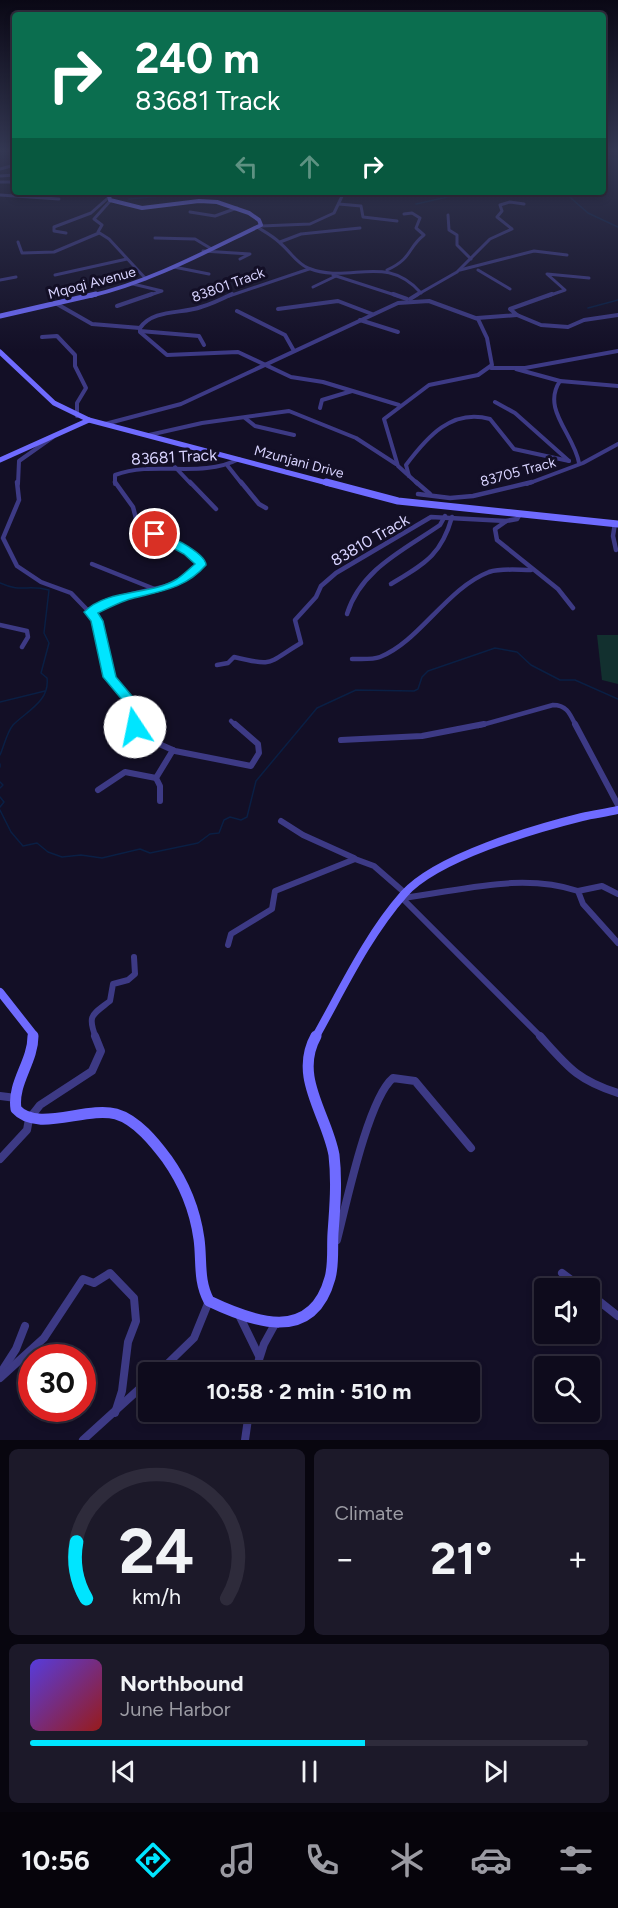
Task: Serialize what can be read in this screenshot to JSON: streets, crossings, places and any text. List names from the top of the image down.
{
  "streets": {
    "street": [
      "Mqoqi Avenue",
      "83801 Track",
      "83681 Track",
      "Mzunjani Drive",
      "83705 Track",
      "83810 Track"
    ]
  },
  "crossings": [
    ["83681 Track", "Mzunjani Drive"]
  ],
  "page": {
    "turn": ["240 m", "83681 Track"],
    "limit": "30",
    "trip": "10:58 · 2 min · 510 m",
    "tile": "Climate",
    "heat": ["−", "21°", "+"],
    "song": ["Northbound", "June Harbor"],
    "tabs": "10:56",
    "gauge": ["24", "km/h"]
  }
}
